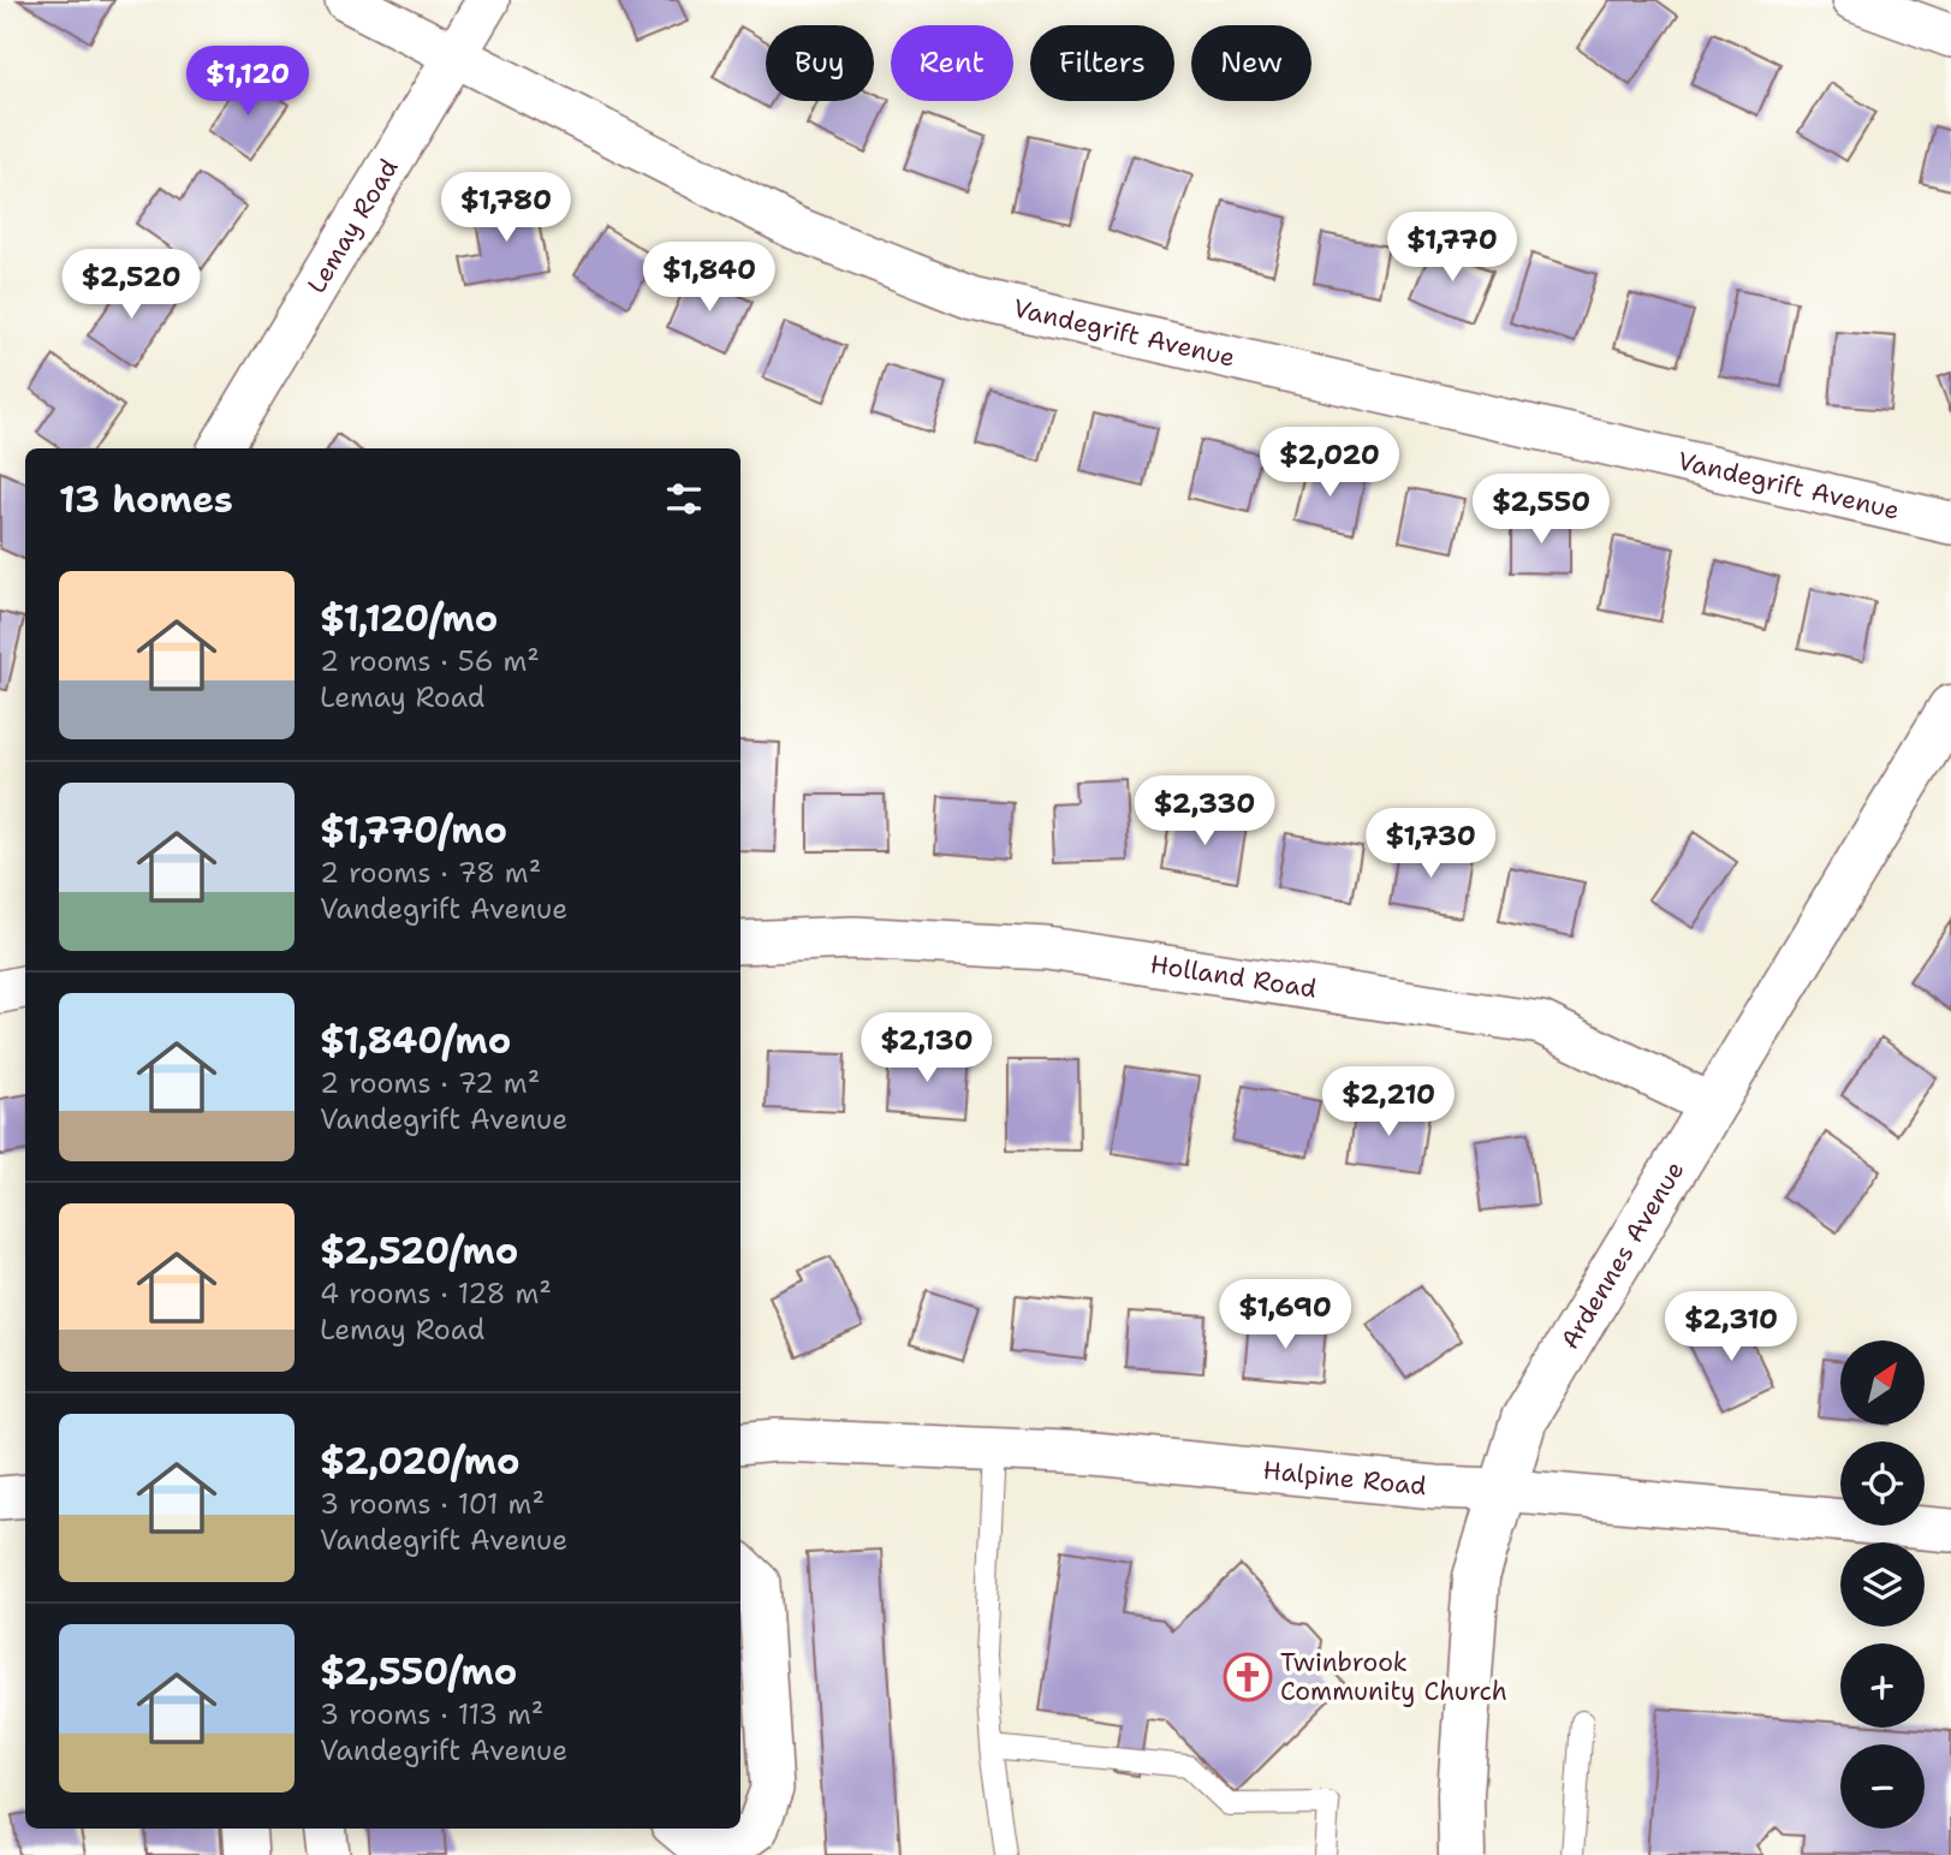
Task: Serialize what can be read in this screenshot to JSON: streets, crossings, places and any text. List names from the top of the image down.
{
  "streets": {
    "street": [
      "Lemay Road",
      "Vandegrift Avenue",
      "Holland Road",
      "Ardennes Avenue",
      "Halpine Road"
    ]
  },
  "crossings": [
    ["Lemay Road", "Vandegrift Avenue"],
    ["Holland Road", "Ardennes Avenue"],
    ["Ardennes Avenue", "Halpine Road"]
  ],
  "places": {
    "church": ["Twinbrook Community Church"]
  },
  "north": "top right",
  "page": {
    "chip": [
      "Buy",
      "Rent",
      "Filters",
      "New"
    ],
    "price": [
      "$1,120",
      "$1,780",
      "$1,770",
      "$1,840",
      "$2,520",
      "$2,020",
      "$2,550",
      "$2,330",
      "$1,730",
      "$2,130",
      "$2,210",
      "$1,690",
      "$2,310"
    ],
    "heading": "13 homes",
    "list": [
      {
        "name": "$1,120/mo",
        "note": "2 rooms · 56 m² · Lemay Road"
      },
      {
        "name": "$1,770/mo",
        "note": "2 rooms · 78 m² · Vandegrift Avenue"
      },
      {
        "name": "$1,840/mo",
        "note": "2 rooms · 72 m² · Vandegrift Avenue"
      },
      {
        "name": "$2,520/mo",
        "note": "4 rooms · 128 m² · Lemay Road"
      },
      {
        "name": "$2,020/mo",
        "note": "3 rooms · 101 m² · Vandegrift Avenue"
      },
      {
        "name": "$2,550/mo",
        "note": "3 rooms · 113 m² · Vandegrift Avenue"
      }
    ],
    "map_buttons": ["+", "−"]
  }
}
